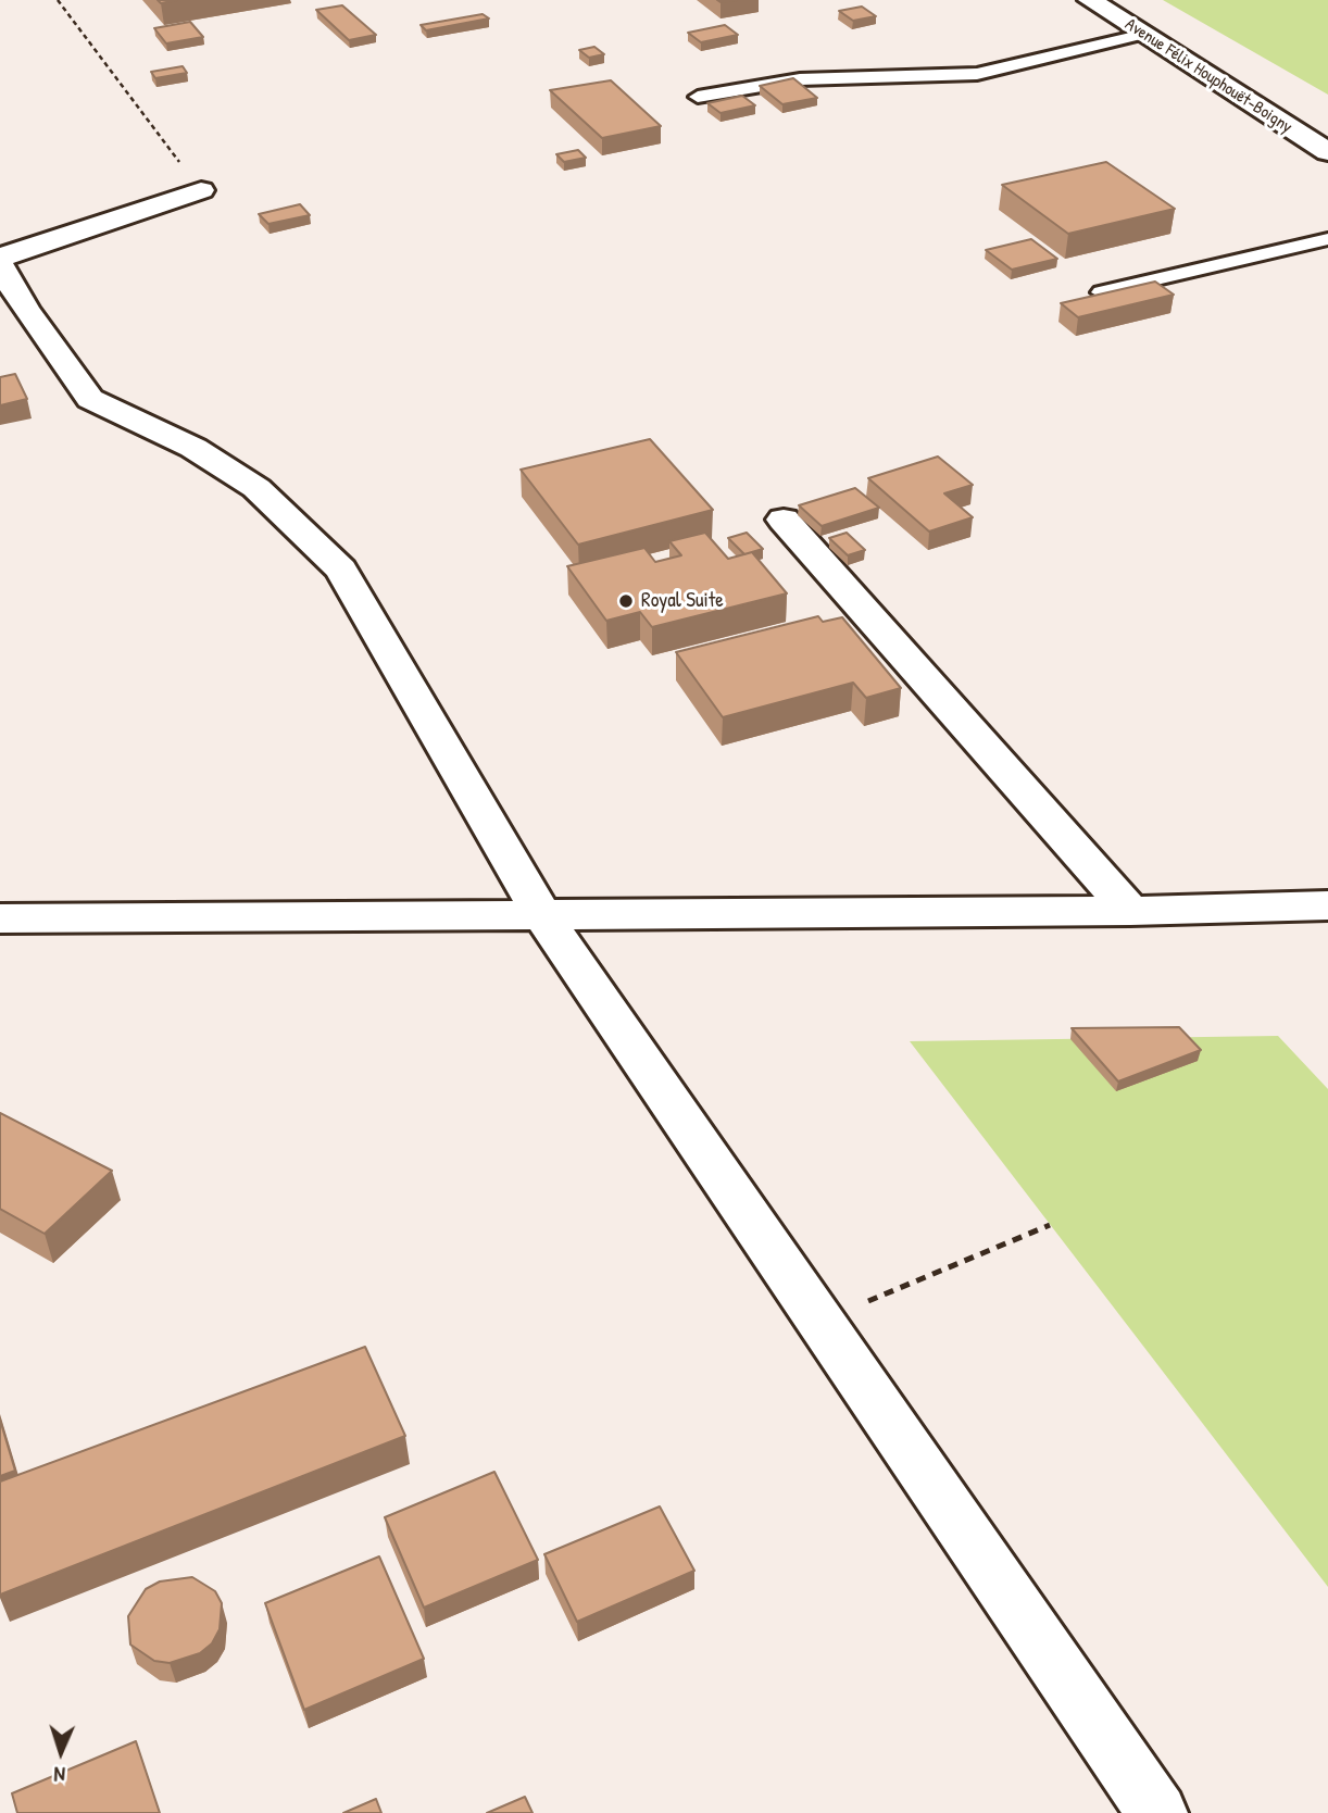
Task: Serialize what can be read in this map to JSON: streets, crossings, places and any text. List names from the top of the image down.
{
  "streets": {
    "main road": ["Avenue Félix Houphouët-Boigny"]
  },
  "places": ["Royal Suite"],
  "north": "bottom"
}
